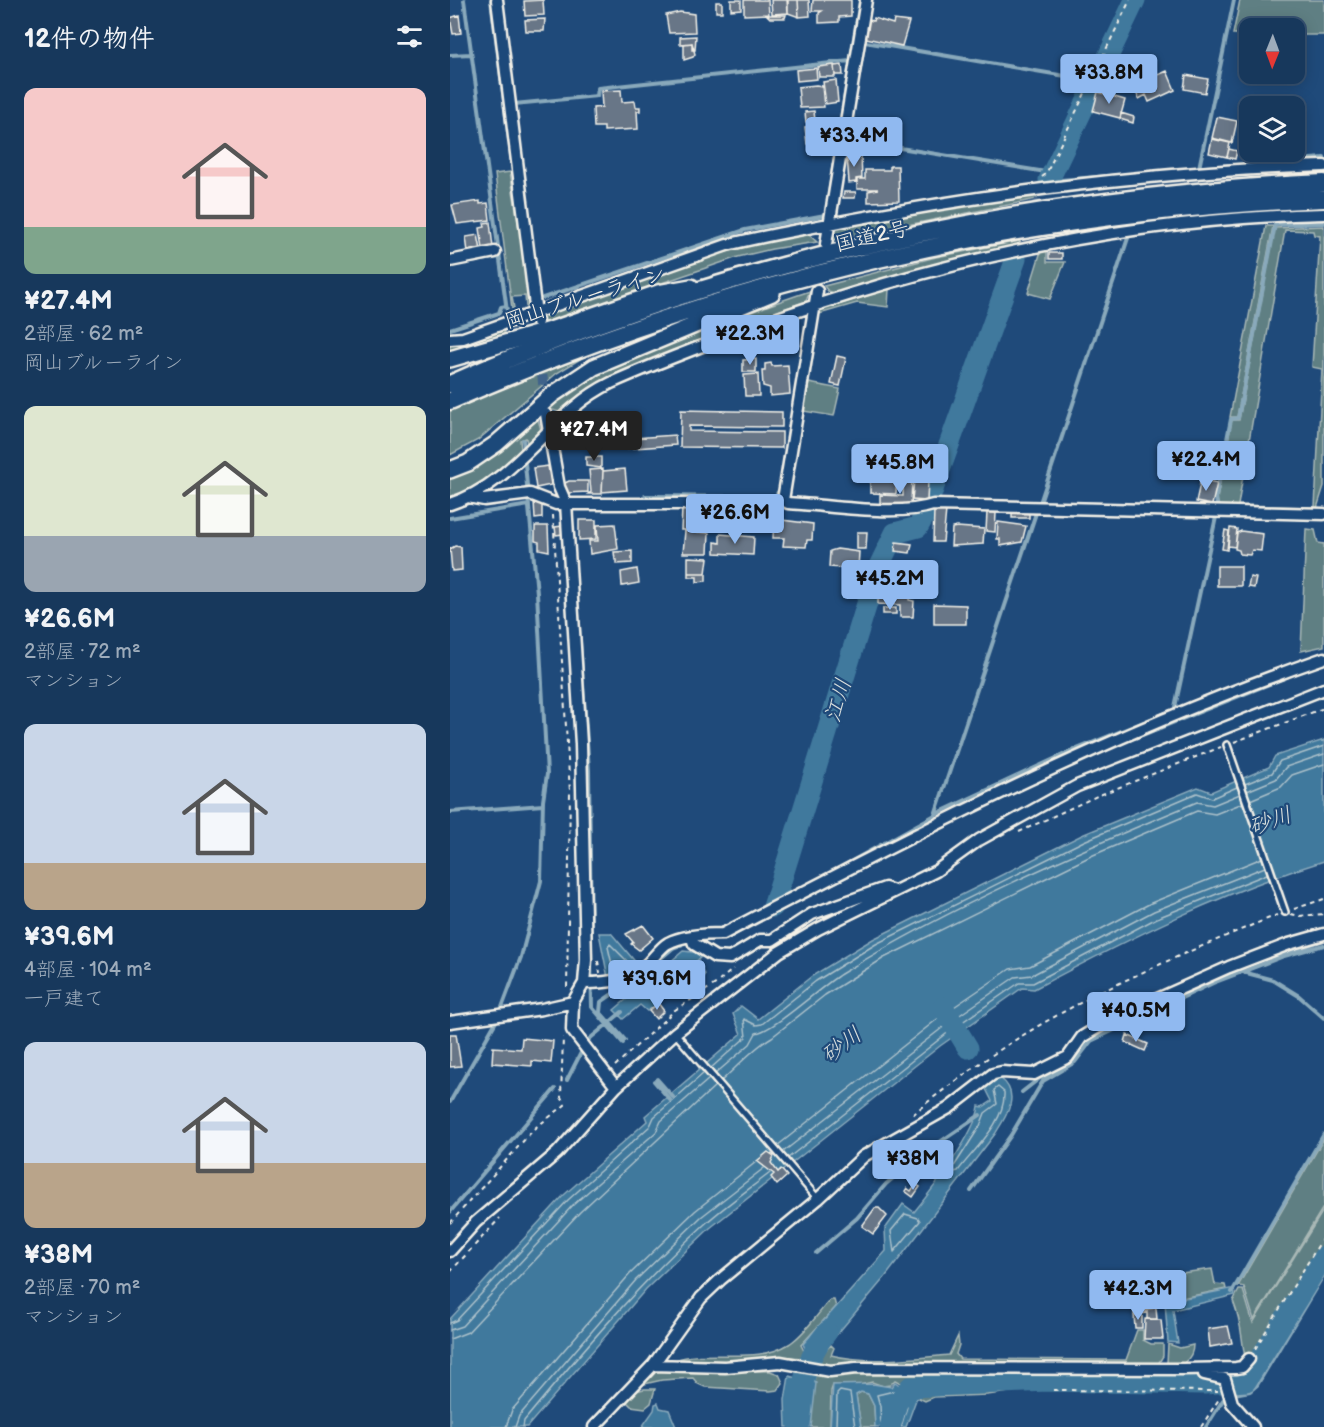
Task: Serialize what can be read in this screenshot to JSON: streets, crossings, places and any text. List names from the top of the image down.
{
  "streets": {
    "highway": ["国道2号"],
    "main road": ["岡山ブルーライン"]
  },
  "crossings": [
    ["国道2号", "岡山ブルーライン"]
  ],
  "water": ["江川", "砂川"],
  "north": "bottom",
  "page": {
    "heading": "12件の物件",
    "price": [
      "¥33.8M",
      "¥33.4M",
      "¥22.3M",
      "¥27.4M",
      "¥22.4M",
      "¥45.8M",
      "¥26.6M",
      "¥45.2M",
      "¥39.6M",
      "¥40.5M",
      "¥38M",
      "¥42.3M"
    ],
    "list": [
      {
        "name": "¥27.4M",
        "note": "2部屋 · 62 m² · 岡山ブルーライン"
      },
      {
        "name": "¥26.6M",
        "note": "2部屋 · 72 m² · マンション"
      },
      {
        "name": "¥39.6M",
        "note": "4部屋 · 104 m² · 一戸建て"
      },
      {
        "name": "¥38M",
        "note": "2部屋 · 70 m² · マンション"
      }
    ]
  }
}
